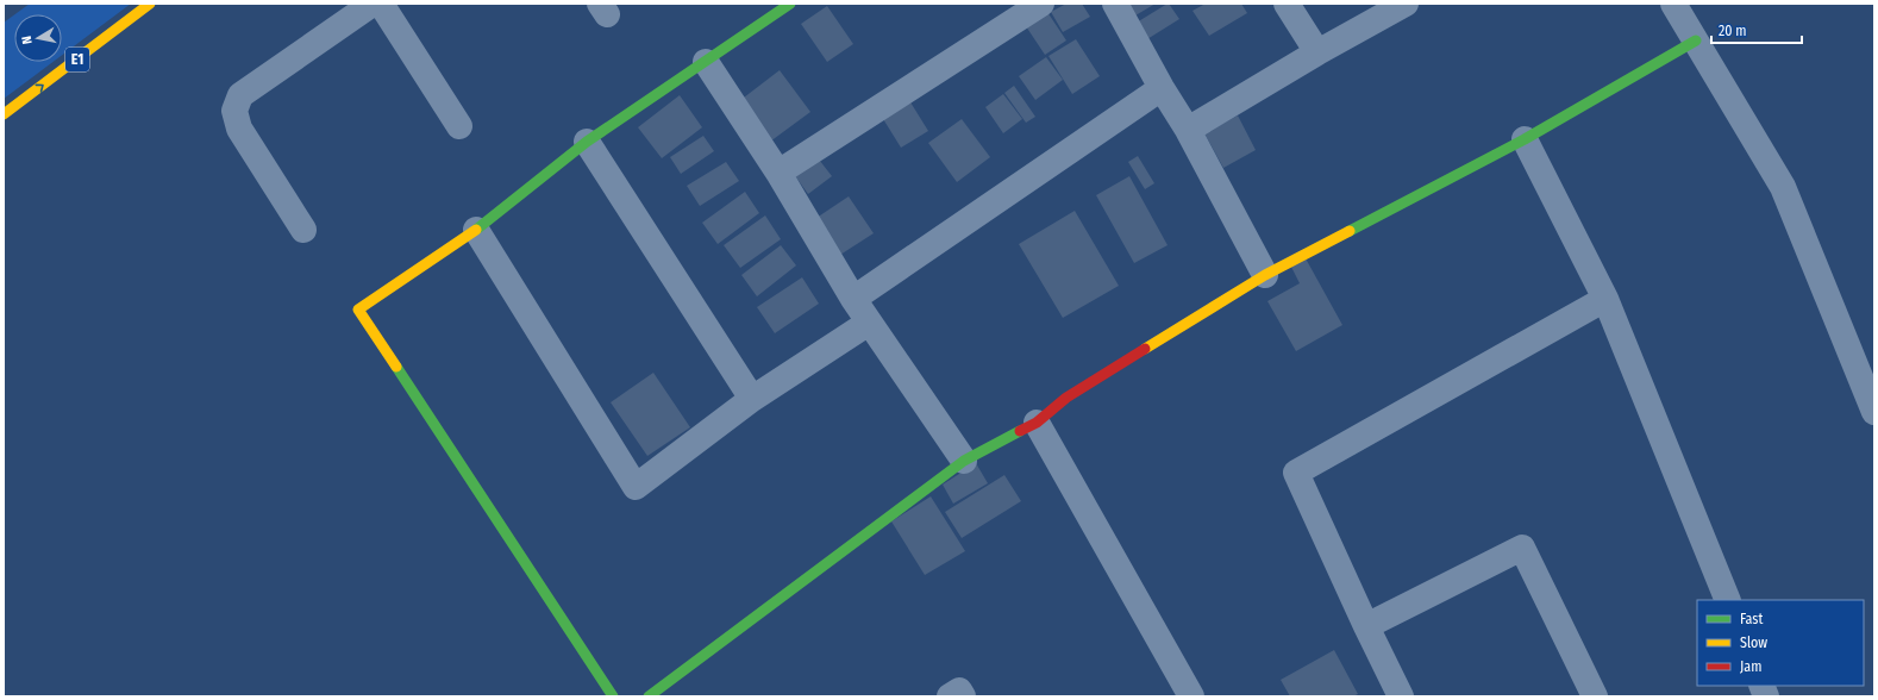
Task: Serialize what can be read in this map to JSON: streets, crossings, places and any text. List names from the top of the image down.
{
  "streets": {
    "main road": ["E1"]
  },
  "legend": ["Fast", "Slow", "Jam"],
  "scale_bar": "20 m",
  "north": "left"
}
